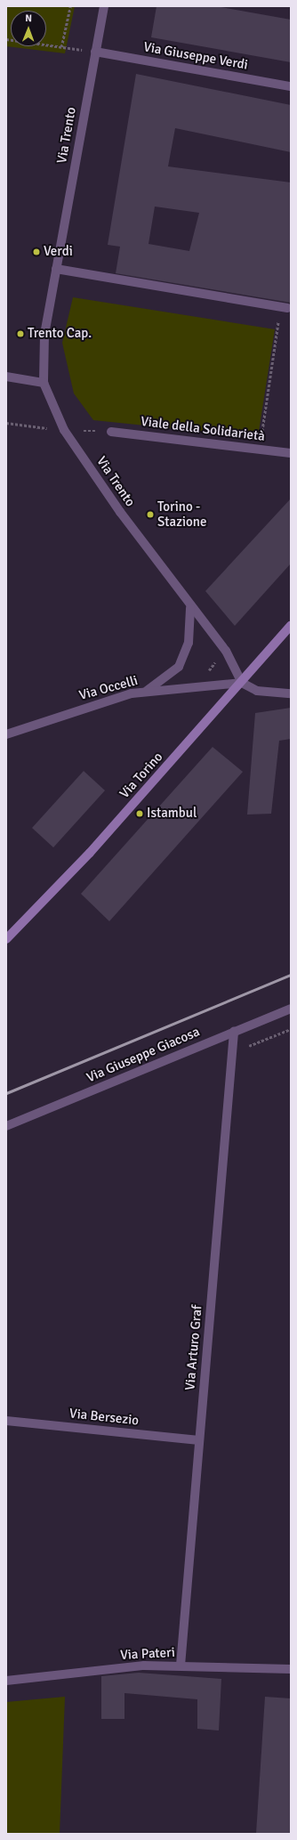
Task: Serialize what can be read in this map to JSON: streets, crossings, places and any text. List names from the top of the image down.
{
  "streets": {
    "main road": ["Via Torino"],
    "street": [
      "Via Giuseppe Verdi",
      "Via Trento",
      "Viale della Solidarietà",
      "Via Occelli",
      "Via Giuseppe Giacosa",
      "Via Arturo Graf",
      "Via Bersezio",
      "Via Pateri"
    ]
  },
  "crossings": [
    ["Via Giuseppe Verdi", "Via Trento"],
    ["Via Trento", "Via Occelli"],
    ["Via Trento", "Via Torino"],
    ["Via Occelli", "Via Torino"],
    ["Via Giuseppe Giacosa", "Via Arturo Graf"],
    ["Via Arturo Graf", "Via Bersezio"],
    ["Via Arturo Graf", "Via Pateri"]
  ],
  "places": [
    "Verdi",
    "Trento Cap.",
    "Torino - Stazione",
    "Istambul"
  ],
  "north": "top"
}
